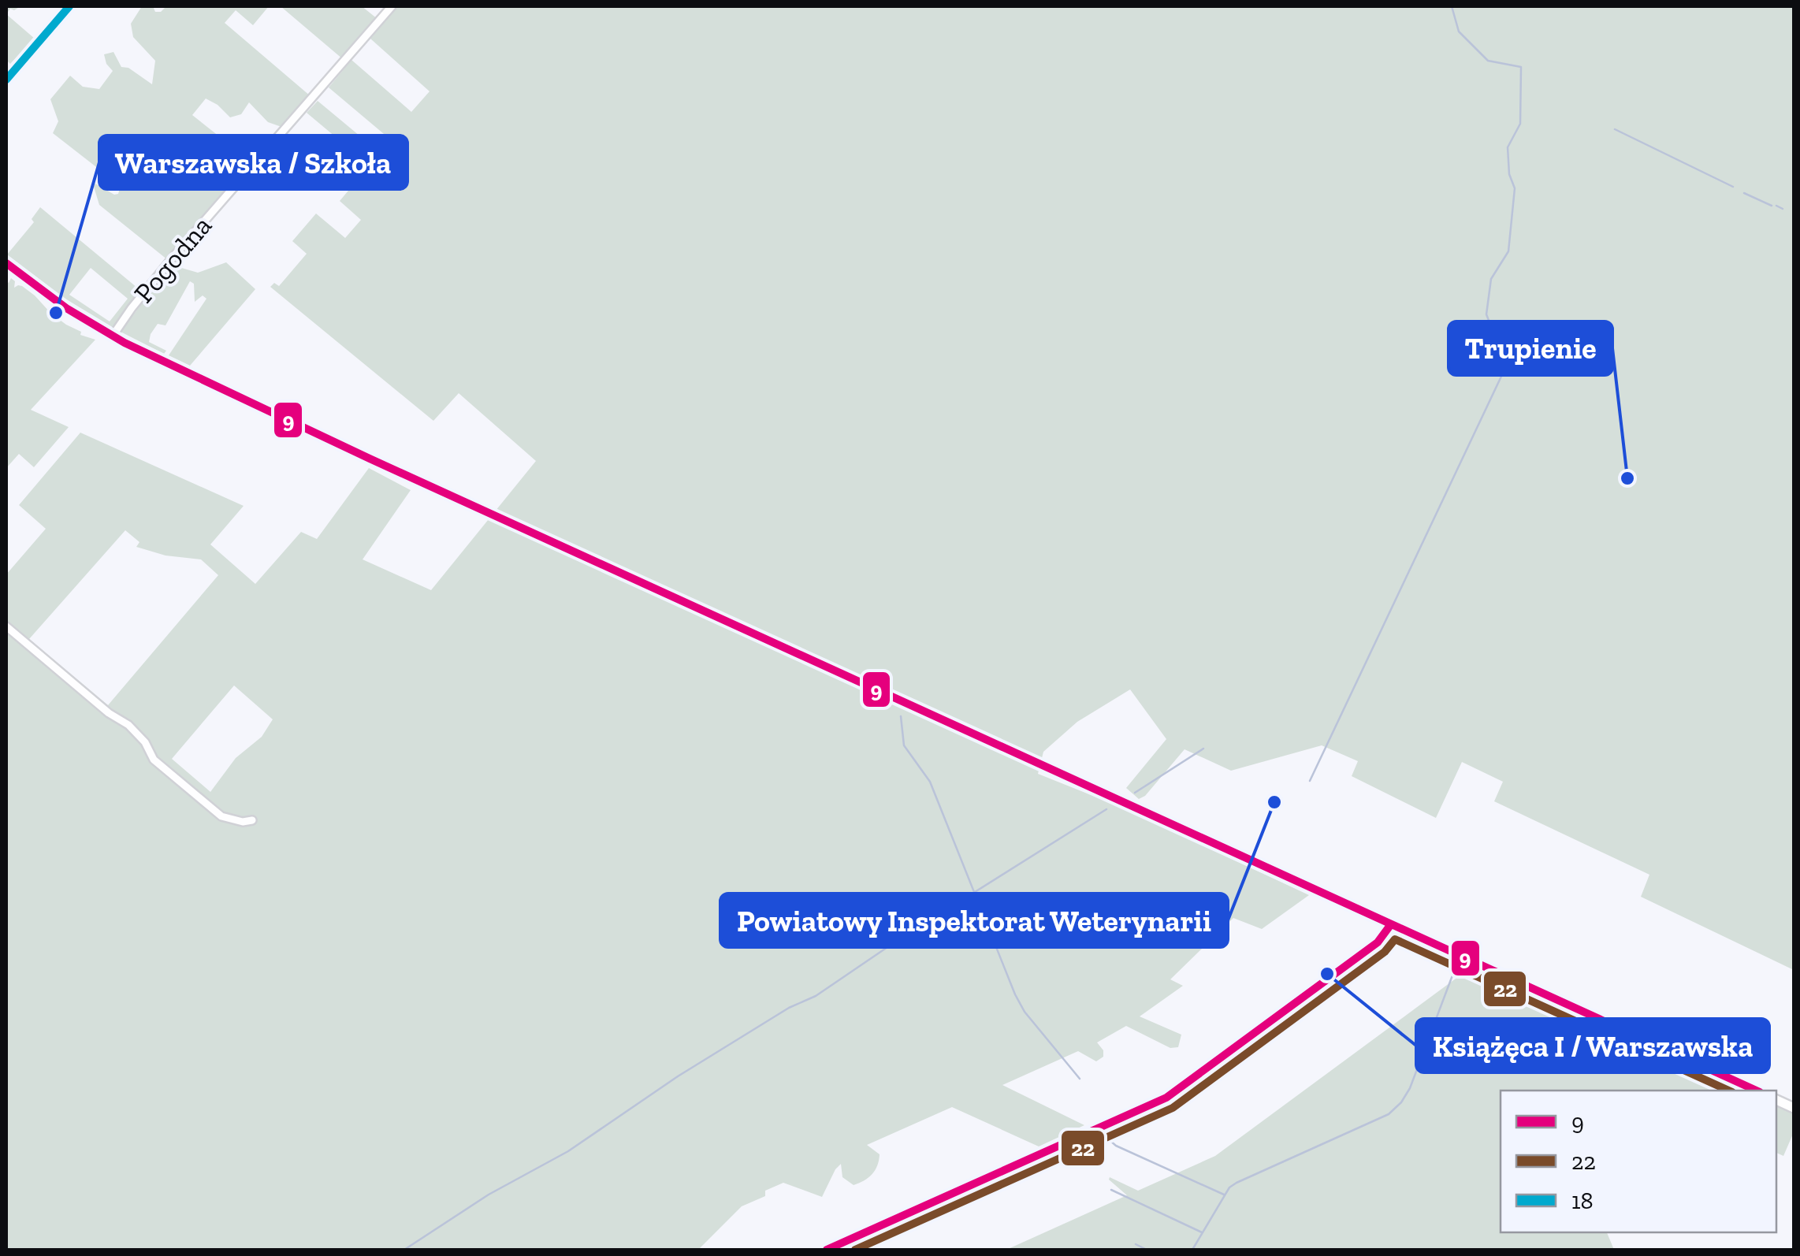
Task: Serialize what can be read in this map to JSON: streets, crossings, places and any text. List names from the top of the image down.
{
  "streets": {
    "street": ["Pogodna"]
  },
  "places": [
    "Warszawska / Szkoła",
    "Trupienie",
    "Powiatowy Inspektorat Weterynarii",
    "Książęca I / Warszawska"
  ],
  "lines": ["transit line 18", "transit line 9", "transit line 22"],
  "legend": ["9", "22", "18"]
}
